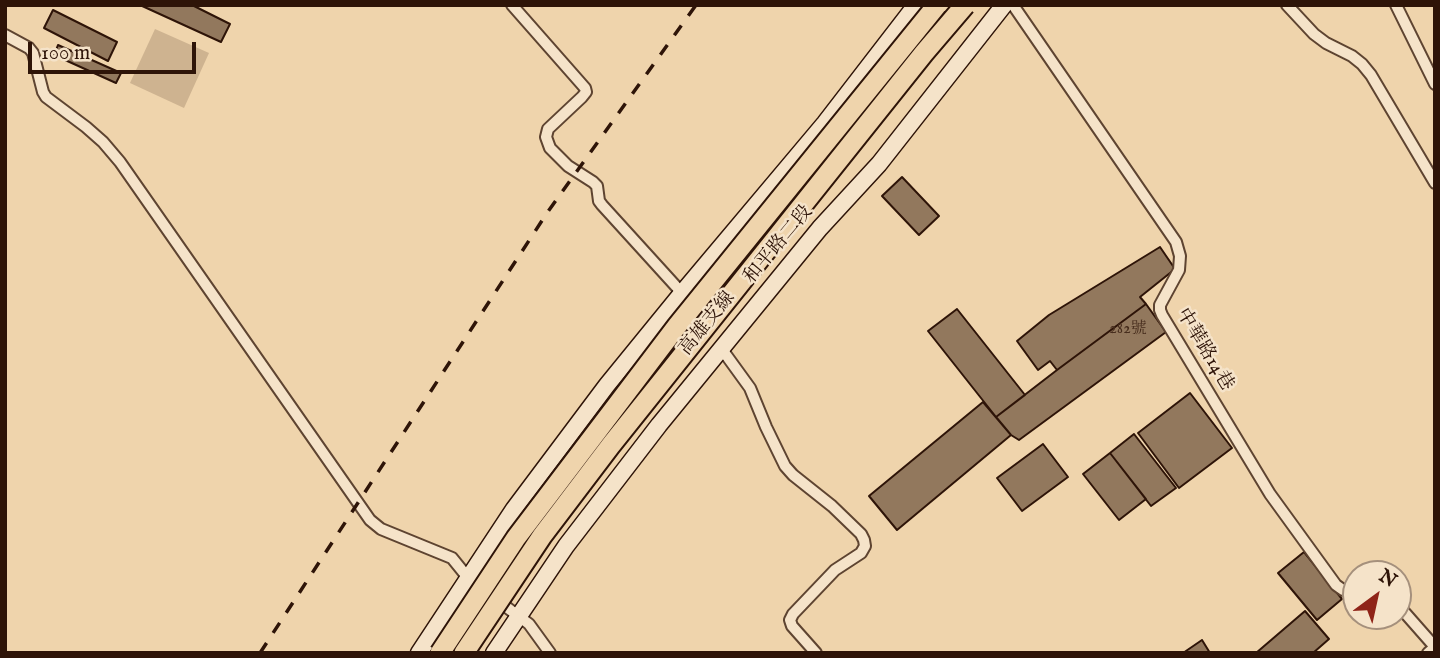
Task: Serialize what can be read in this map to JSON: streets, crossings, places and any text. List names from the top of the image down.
{
  "streets": {
    "highway": ["高雄支線"],
    "street": ["和平路二段", "中華路14巷"]
  },
  "house_numbers": ["282號"],
  "scale_bar": "100 m",
  "north": "top right"
}
